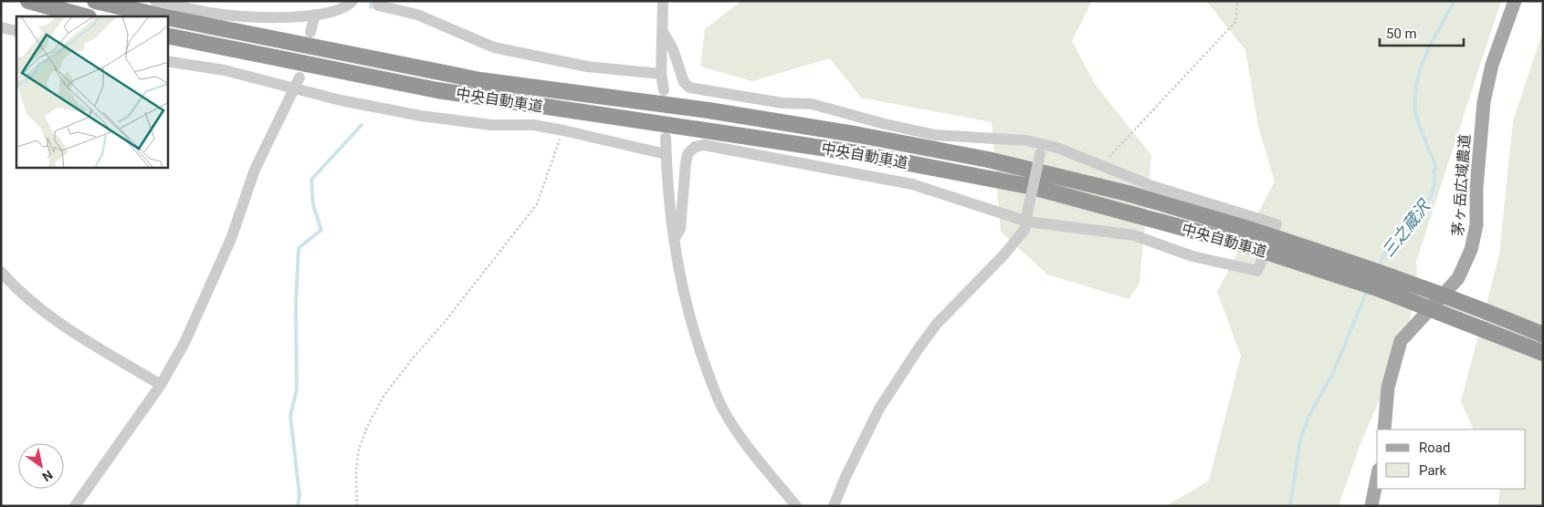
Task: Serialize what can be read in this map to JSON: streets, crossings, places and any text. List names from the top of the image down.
{
  "streets": {
    "highway": ["中央自動車道"],
    "main road": ["茅ヶ岳広域農道"]
  },
  "water": ["三之蔵沢"],
  "legend": ["Road", "Park"],
  "scale_bar": "50 m",
  "north": "bottom right"
}
